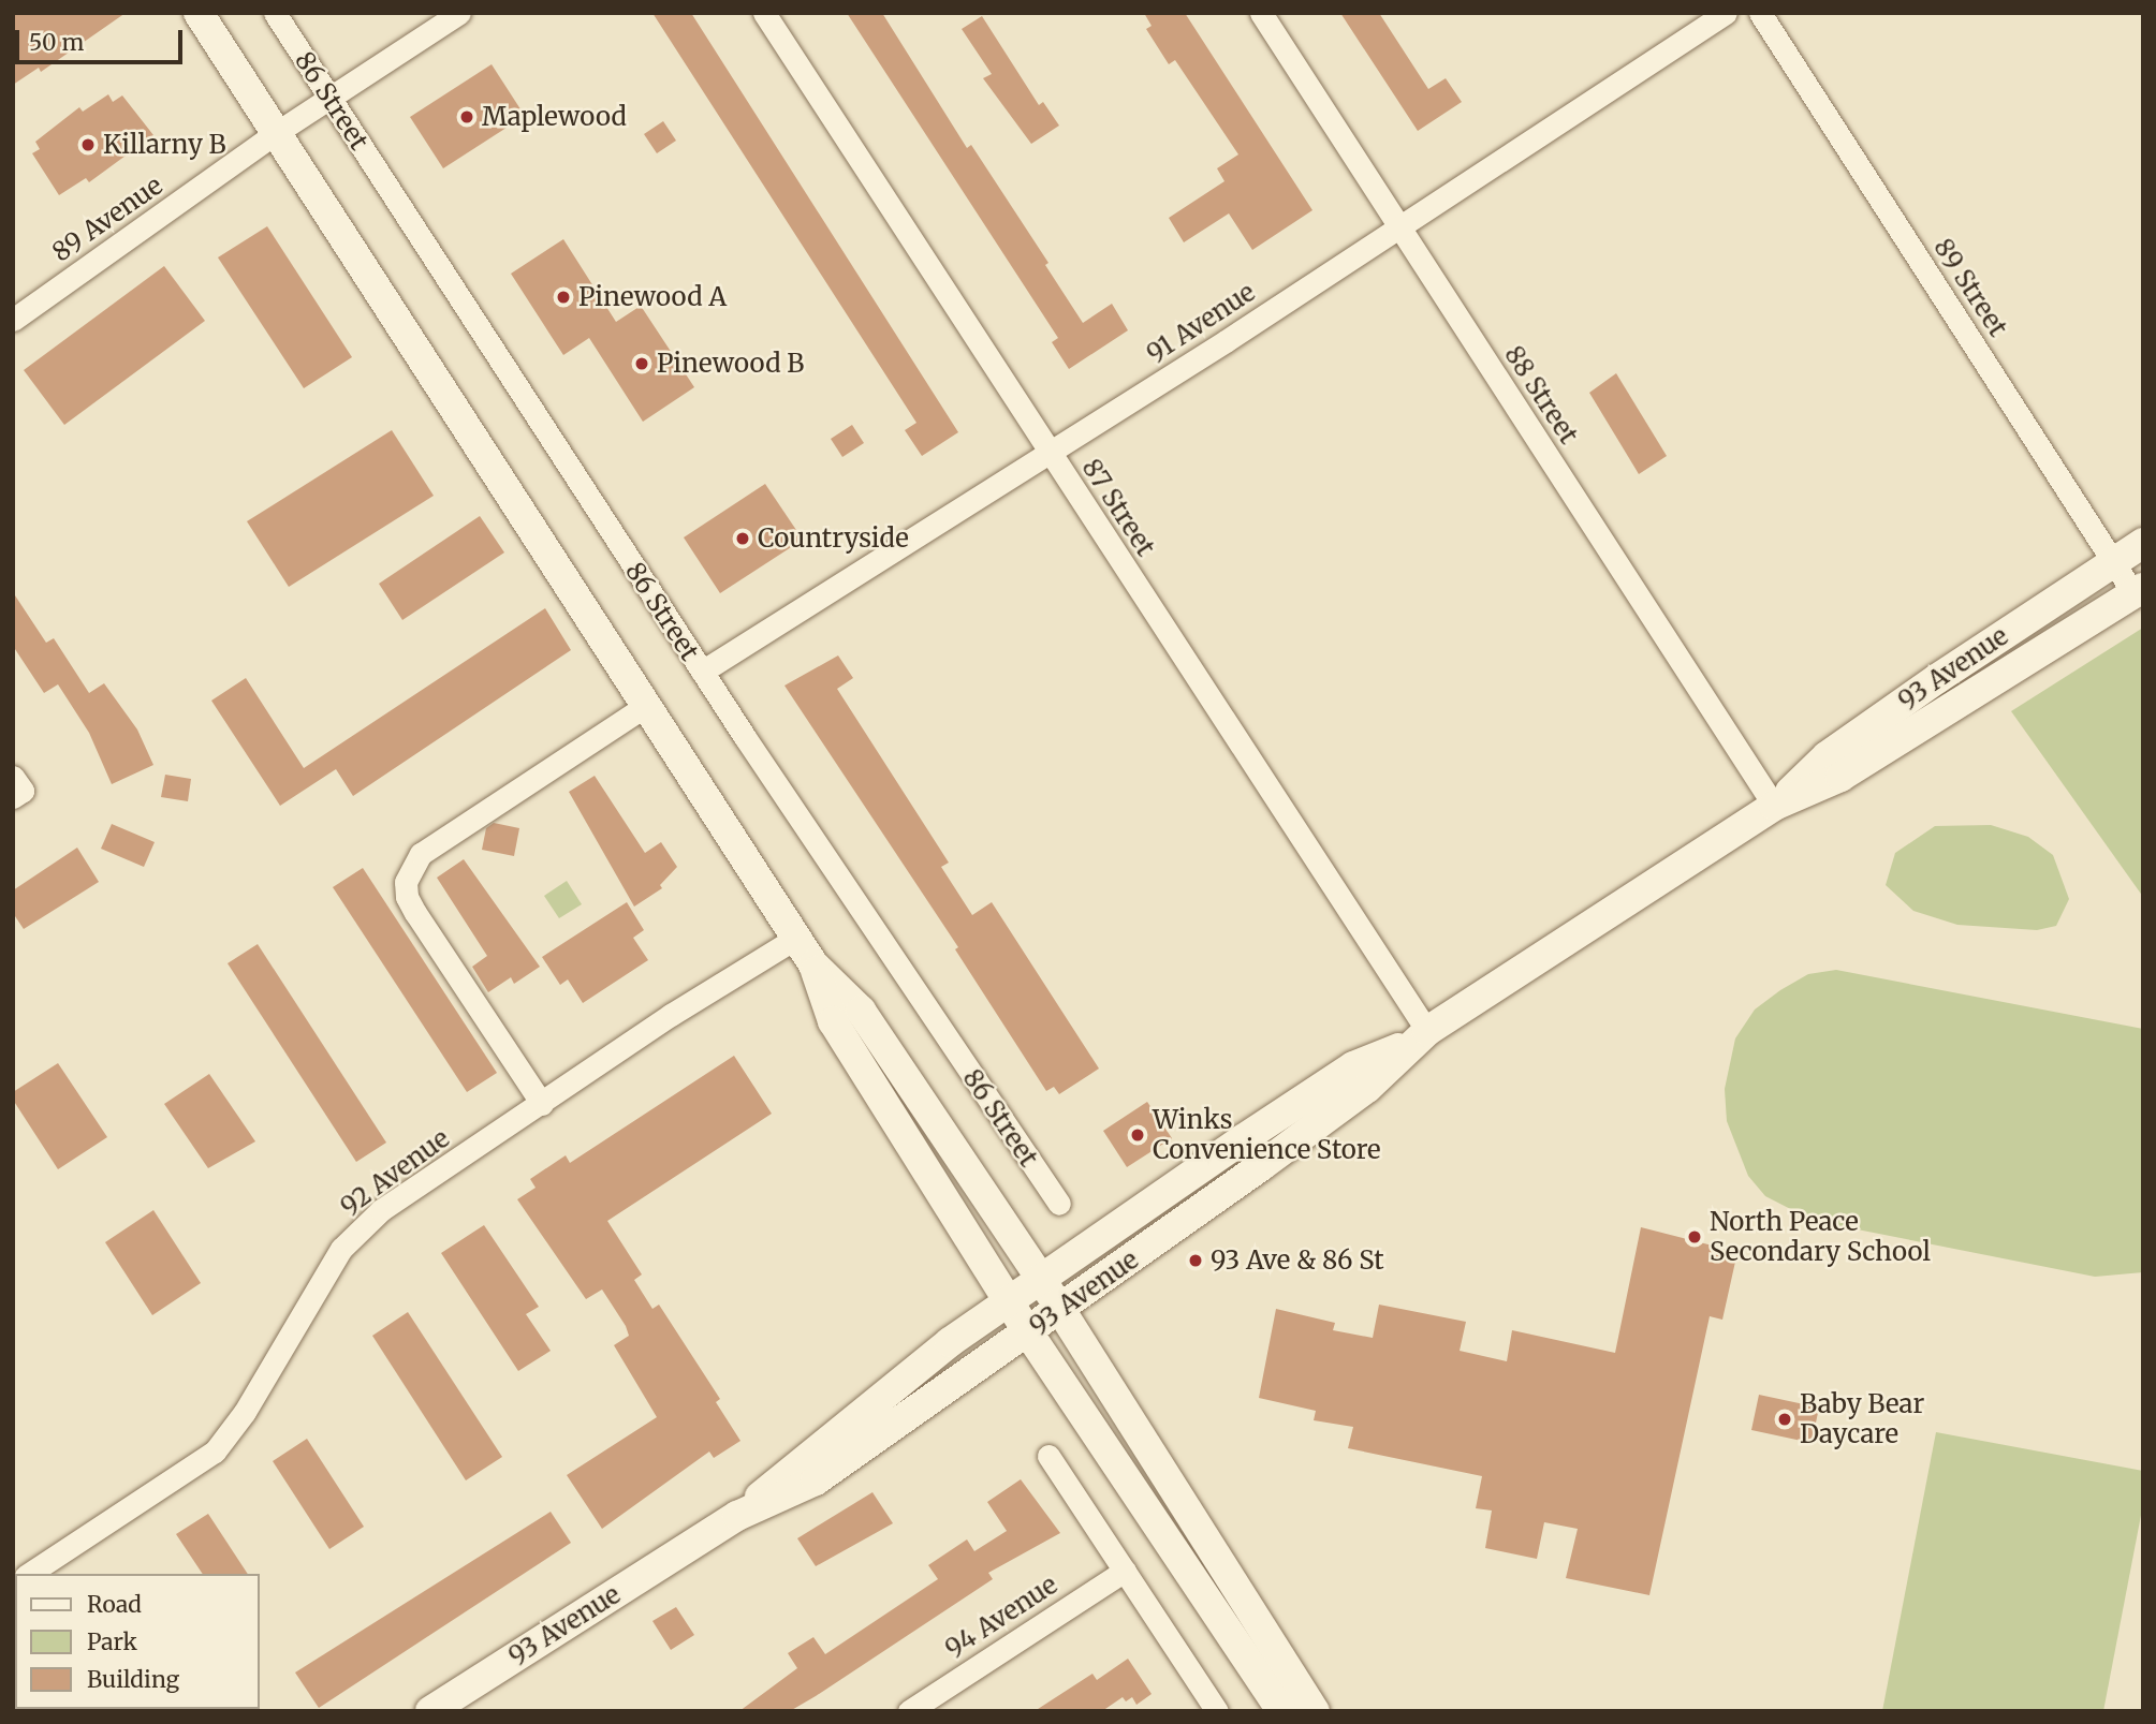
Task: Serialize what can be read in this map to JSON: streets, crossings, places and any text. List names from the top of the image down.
{
  "streets": {
    "main road": ["93 Avenue"],
    "street": [
      "86 Street",
      "89 Avenue",
      "89 Street",
      "91 Avenue",
      "88 Street",
      "87 Street",
      "92 Avenue",
      "94 Avenue"
    ]
  },
  "crossings": [
    ["86 Street", "89 Avenue"],
    ["86 Street", "91 Avenue"],
    ["89 Street", "93 Avenue"],
    ["91 Avenue", "88 Street"],
    ["91 Avenue", "87 Street"],
    ["88 Street", "93 Avenue"],
    ["87 Street", "93 Avenue"]
  ],
  "places": [
    "Maplewood",
    "Killarny B",
    "Pinewood A",
    "Pinewood B",
    "Countryside",
    "Winks Convenience Store",
    "North Peace Secondary School",
    "93 Ave & 86 St",
    "Baby Bear Daycare"
  ],
  "legend": ["Road", "Park", "Building"],
  "scale_bar": "50 m"
}
